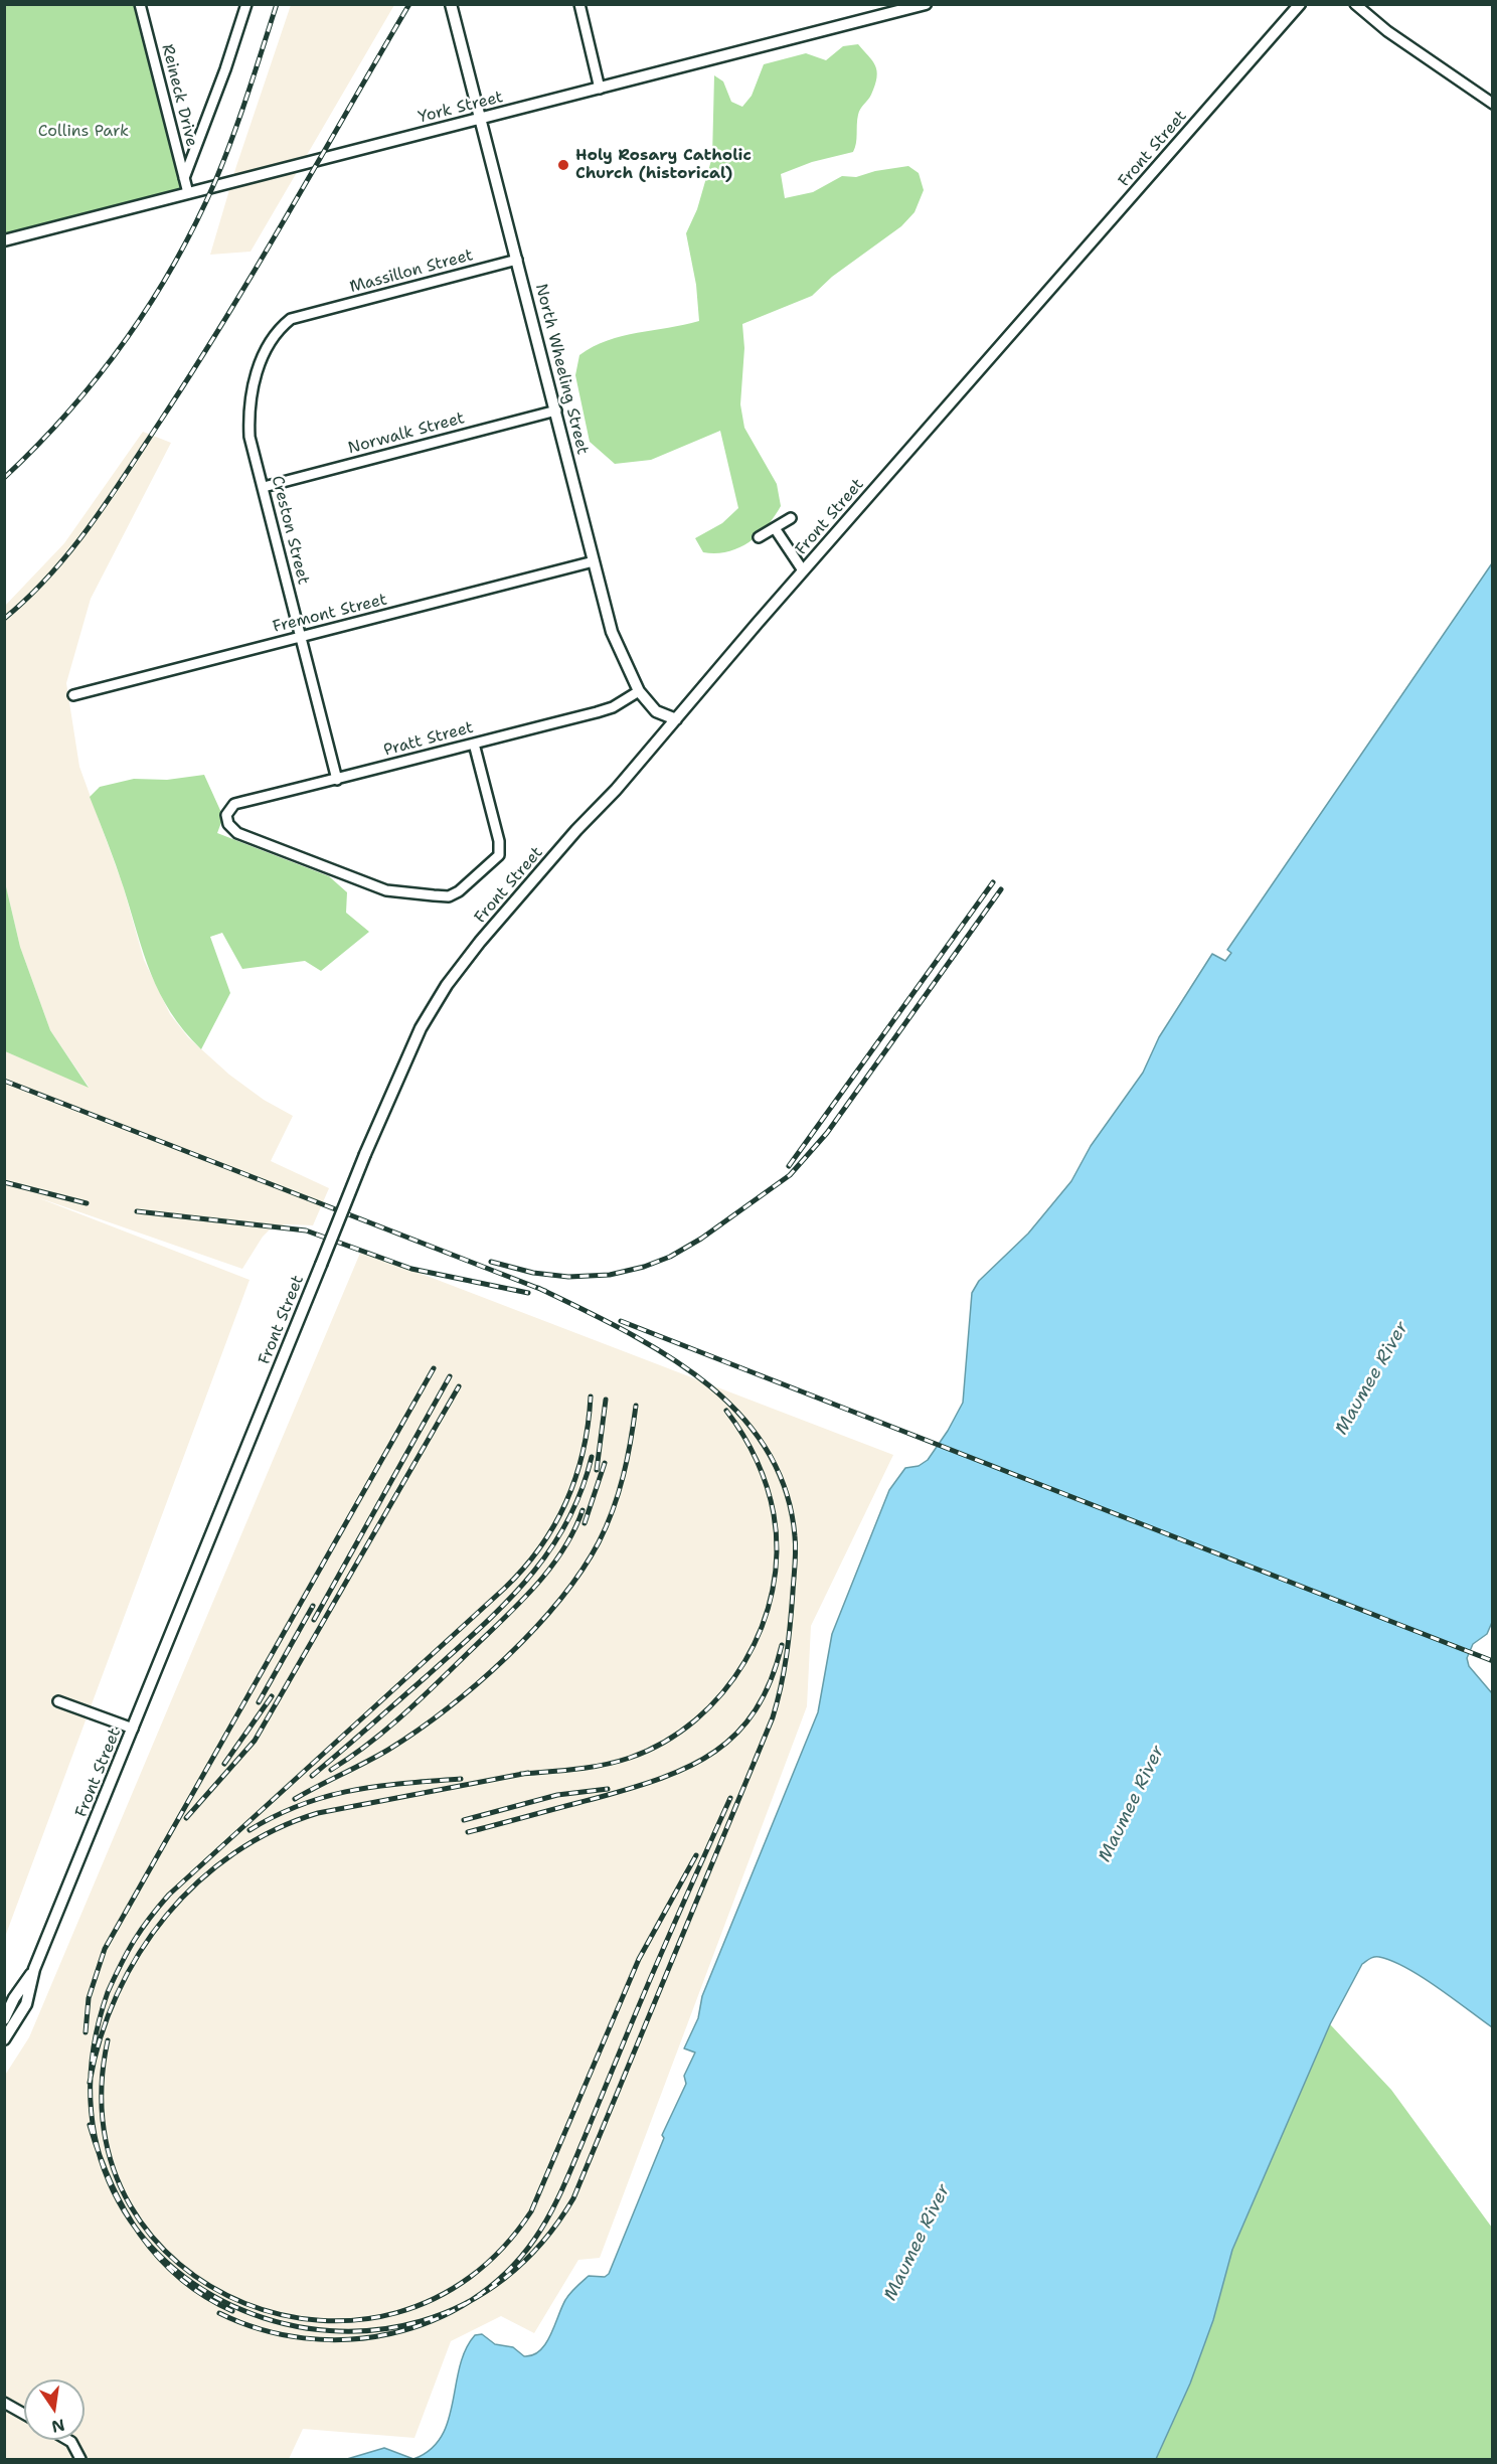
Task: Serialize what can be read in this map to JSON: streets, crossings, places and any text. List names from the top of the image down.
{
  "streets": {
    "street": [
      "Reineck Drive",
      "York Street",
      "Front Street",
      "Massillon Street",
      "North Wheeling Street",
      "Norwalk Street",
      "Creston Street",
      "Fremont Street",
      "Pratt Street"
    ]
  },
  "crossings": [
    ["Reineck Drive", "York Street"],
    ["York Street", "North Wheeling Street"],
    ["Front Street", "North Wheeling Street"],
    ["Massillon Street", "North Wheeling Street"],
    ["Massillon Street", "Creston Street"],
    ["North Wheeling Street", "Norwalk Street"],
    ["North Wheeling Street", "Fremont Street"],
    ["North Wheeling Street", "Pratt Street"],
    ["Norwalk Street", "Creston Street"],
    ["Creston Street", "Fremont Street"],
    ["Creston Street", "Pratt Street"]
  ],
  "water": ["Maumee River"],
  "parks": ["Collins Park"],
  "places": ["Holy Rosary Catholic Church (historical)"],
  "north": "bottom"
}
